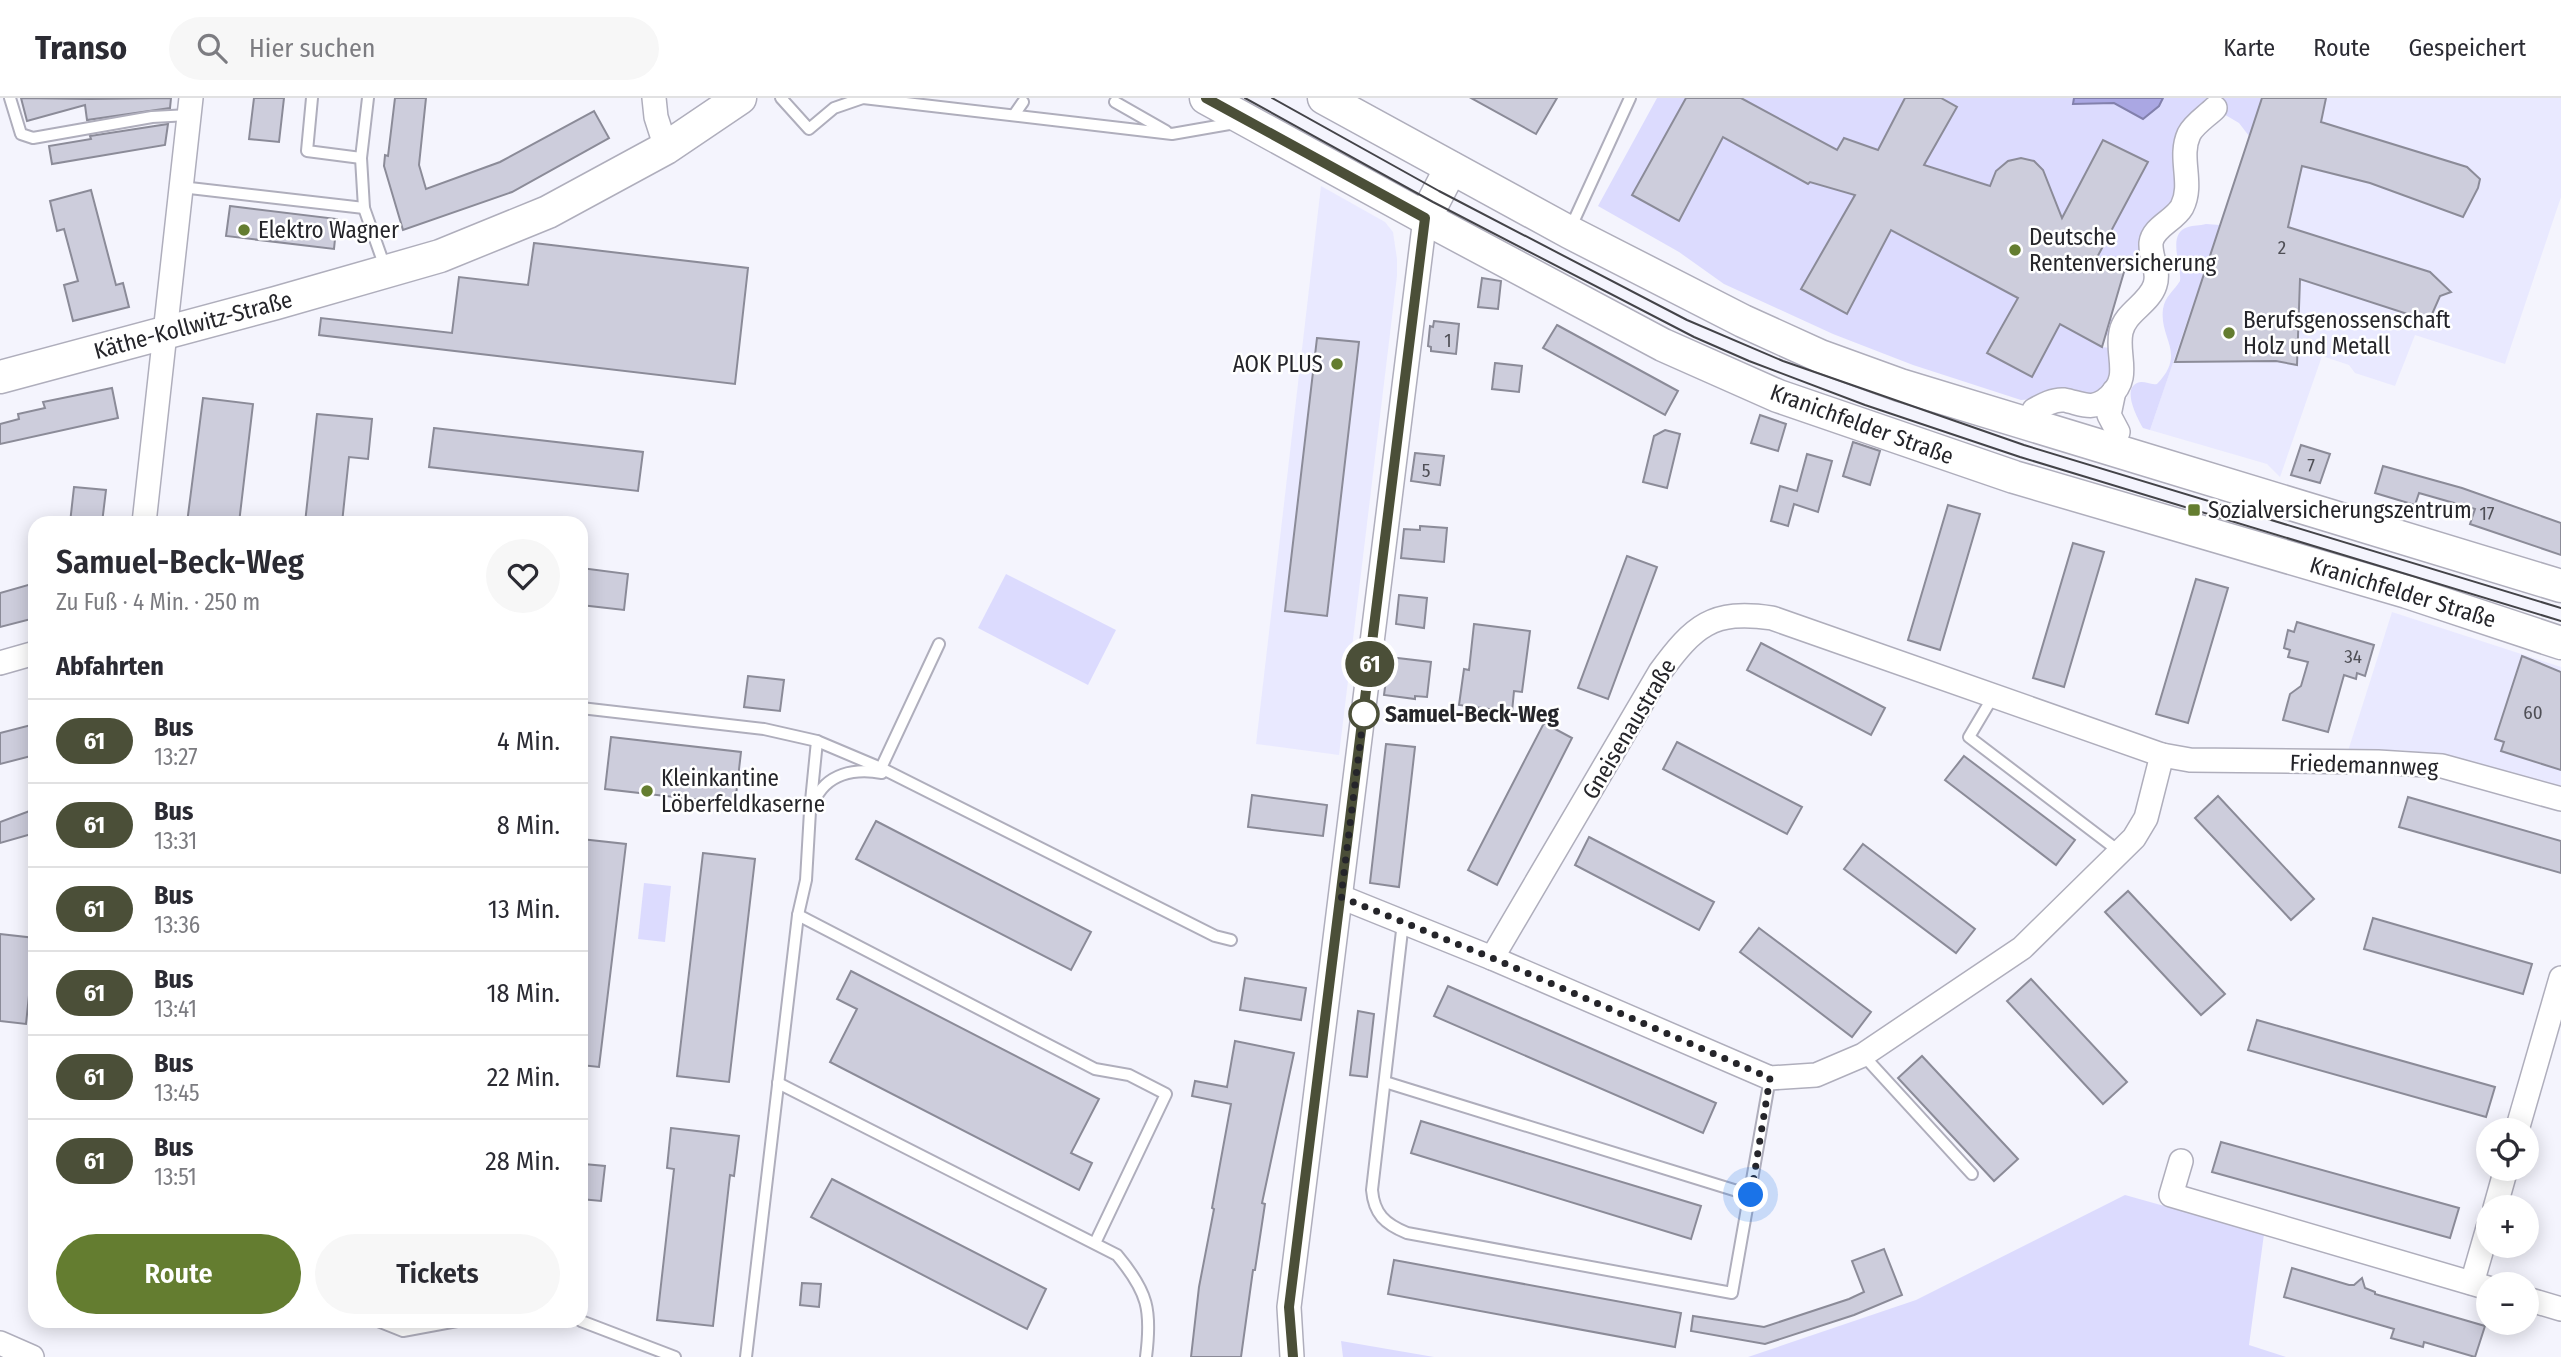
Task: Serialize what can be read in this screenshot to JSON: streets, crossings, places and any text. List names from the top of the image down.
{
  "streets": {
    "main road": ["Käthe-Kollwitz-Straße", "Kranichfelder Straße"],
    "street": ["Gneisenaustraße", "Friedemannweg"]
  },
  "crossings": [
    ["Gneisenaustraße", "Friedemannweg"]
  ],
  "places": {
    "other": [
      "Elektro Wagner",
      "Deutsche Rentenversicherung",
      "Berufsgenossenschaft Holz und Metall",
      "AOK PLUS",
      "Samuel-Beck-Weg",
      "Kleinkantine Löberfeldkaserne"
    ],
    "transit": ["Sozialversicherungszentrum"]
  },
  "lines": ["bus line 61"],
  "house_numbers": [
    "2",
    "1",
    "7",
    "5",
    "17",
    "34",
    "60"
  ],
  "page": {
    "header": "Transo",
    "search": "Hier suchen",
    "nav": ["Karte", "Route", "Gespeichert"],
    "on_map": "61",
    "heading": [
      ["Samuel-Beck-Weg", "Zu Fuß · 4 Min. · 250 m"],
      "Abfahrten"
    ],
    "list": [
      {
        "mark": "61",
        "name": "Bus",
        "note": "13:27",
        "value": "4 Min."
      },
      {
        "mark": "61",
        "name": "Bus",
        "note": "13:31",
        "value": "8 Min."
      },
      {
        "mark": "61",
        "name": "Bus",
        "note": "13:36",
        "value": "13 Min."
      },
      {
        "mark": "61",
        "name": "Bus",
        "note": "13:41",
        "value": "18 Min."
      },
      {
        "mark": "61",
        "name": "Bus",
        "note": "13:45",
        "value": "22 Min."
      },
      {
        "mark": "61",
        "name": "Bus",
        "note": "13:51",
        "value": "28 Min."
      }
    ],
    "map_buttons": ["+", "−"],
    "buttons": ["Route", "Tickets"]
  }
}
